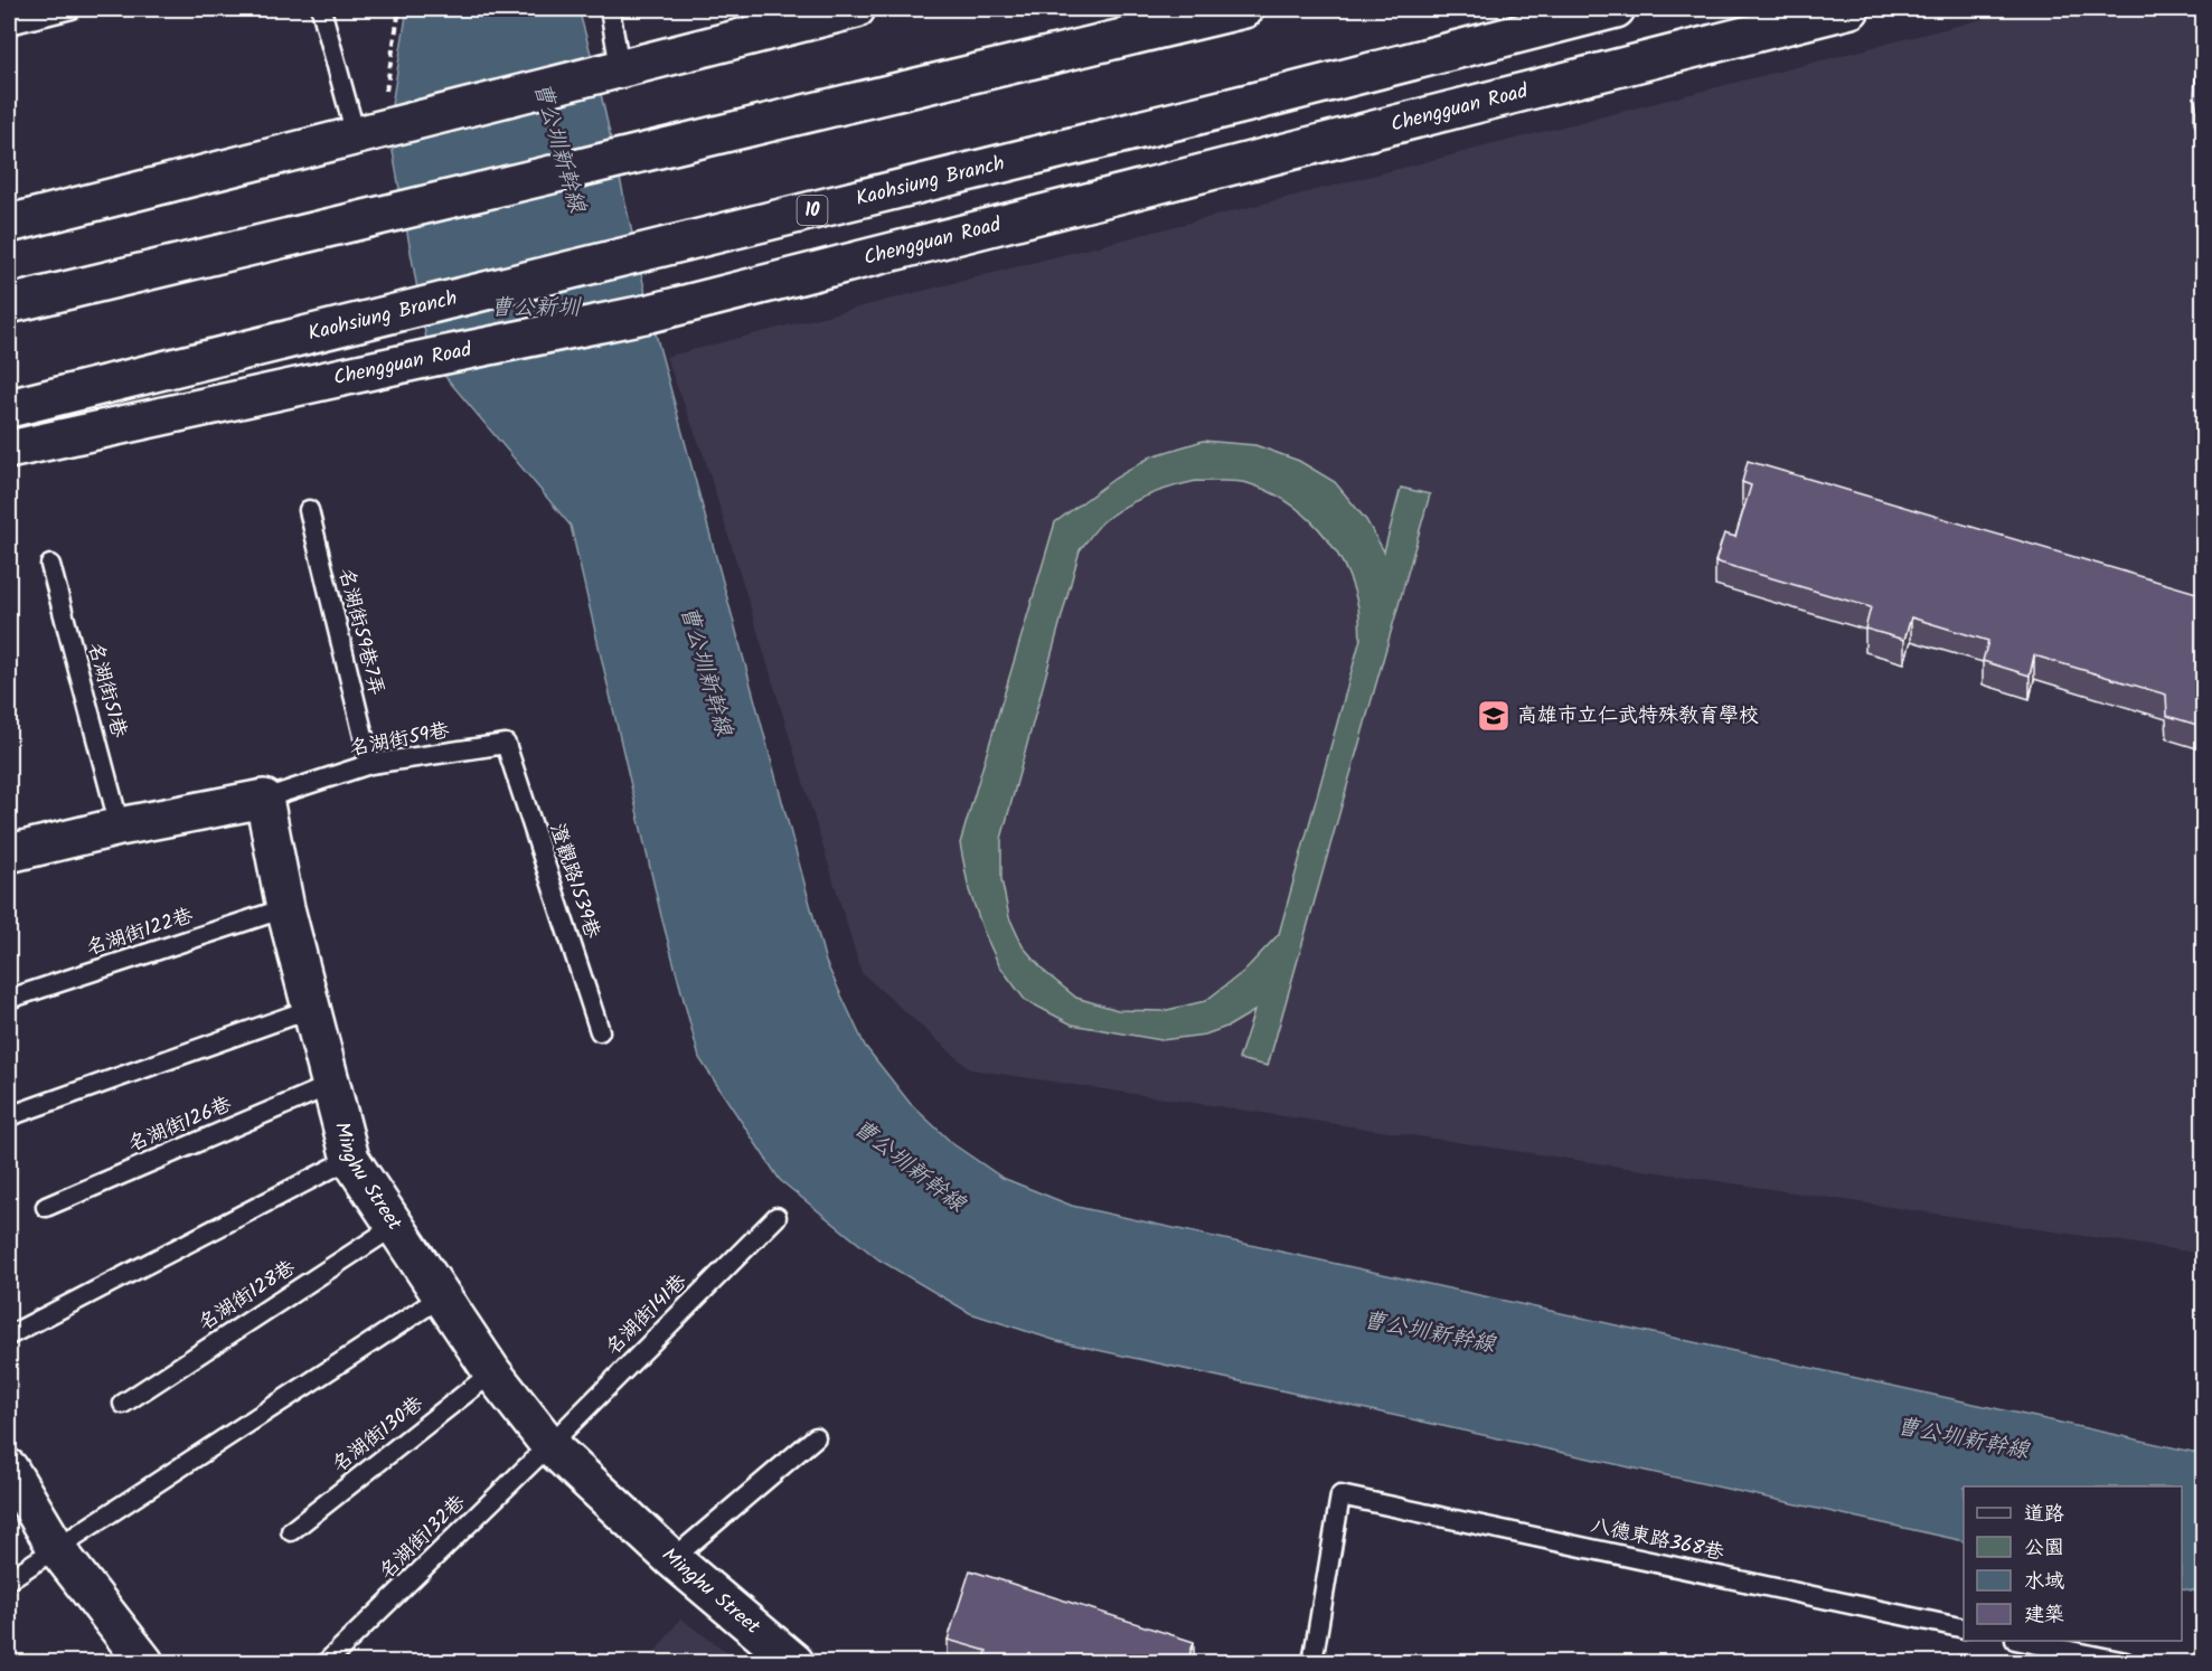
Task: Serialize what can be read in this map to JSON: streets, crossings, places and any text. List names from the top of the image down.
{
  "streets": {
    "main road": [
      "Chengguan Road",
      "Kaohsiung Branch",
      "10",
      "Minghu Street"
    ],
    "lane": [
      "名湖街59巷7弄",
      "名湖街51巷",
      "名湖街59巷",
      "澄觀路1539巷",
      "名湖街122巷",
      "名湖街126巷",
      "名湖街128巷",
      "名湖街141巷",
      "名湖街130巷",
      "名湖街132巷",
      "八德東路368巷"
    ]
  },
  "crossings": [
    ["名湖街59巷7弄", "名湖街59巷"],
    ["名湖街59巷", "澄觀路1539巷"],
    ["名湖街59巷", "Minghu Street"],
    ["名湖街122巷", "Minghu Street"],
    ["名湖街126巷", "Minghu Street"],
    ["Minghu Street", "名湖街128巷"],
    ["Minghu Street", "名湖街141巷"],
    ["Minghu Street", "名湖街130巷"],
    ["Minghu Street", "名湖街132巷"],
    ["名湖街141巷", "名湖街132巷"]
  ],
  "water": ["曹公圳新幹線", "曹公新圳"],
  "places": {
    "school or university": ["高雄市立仁武特殊教育學校"]
  },
  "legend": [
    "道路",
    "公園",
    "水域",
    "建築"
  ]
}
